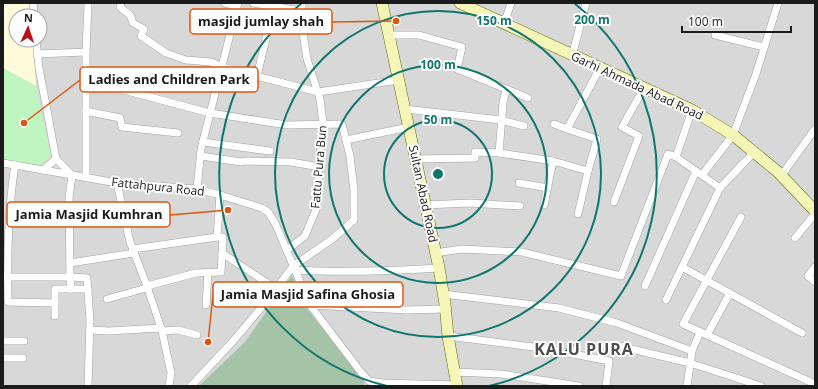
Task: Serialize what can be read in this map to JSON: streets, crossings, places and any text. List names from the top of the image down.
{
  "streets": {
    "street": [
      "Garhi Ahmada Abad Road",
      "Fattu Pura Bun",
      "Fattahpura Road",
      "Sultan Abad Road"
    ]
  },
  "crossings": [
    ["Fattu Pura Bun", "Fattahpura Road"],
    ["Fattahpura Road", "Sultan Abad Road"]
  ],
  "districts": ["KALU PURA"],
  "places": [
    "masjid jumlay shah",
    "Ladies and Children Park",
    "Jamia Masjid Kumhran",
    "Jamia Masjid Safina Ghosia"
  ],
  "scale_bar": "100 m",
  "north": "top",
  "rings": [
    "200 m",
    "150 m",
    "100 m",
    "50 m"
  ]
}
